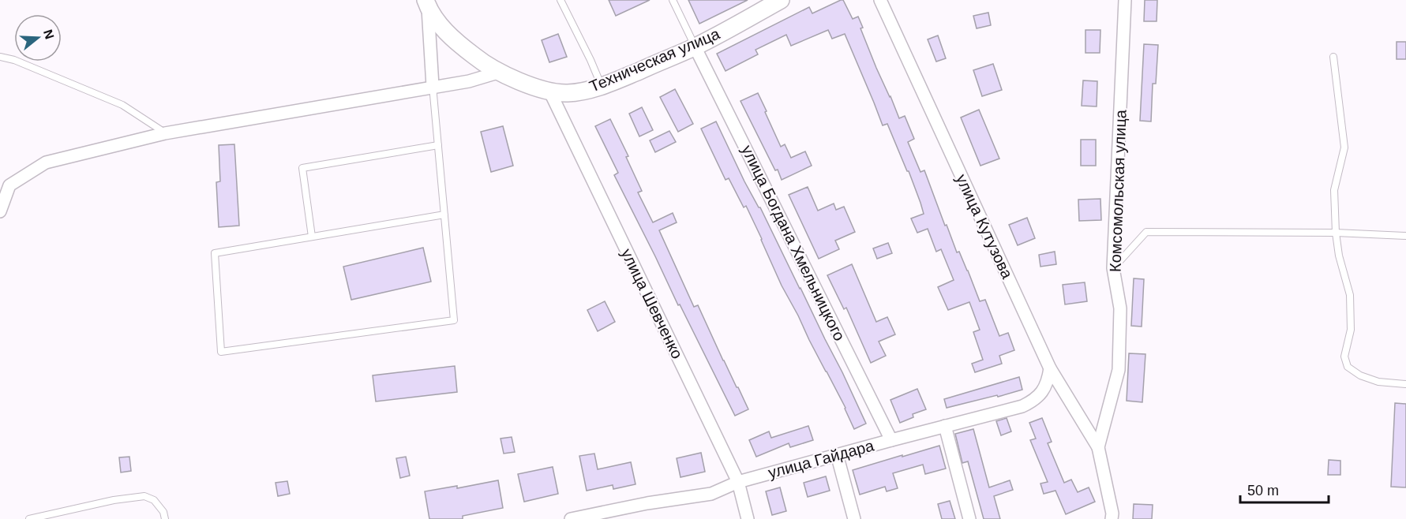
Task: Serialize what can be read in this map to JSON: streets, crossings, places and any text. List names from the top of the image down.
{
  "streets": {
    "main road": ["Техническая улица"],
    "street": [
      "Комсомольская улица",
      "улица Кутузова",
      "улица Богдана Хмельницкого",
      "улица Шевченко",
      "улица Гайдара"
    ]
  },
  "crossings": [
    ["Техническая улица", "улица Богдана Хмельницкого"],
    ["Техническая улица", "улица Шевченко"],
    ["Комсомольская улица", "улица Кутузова"],
    ["улица Кутузова", "улица Гайдара"],
    ["улица Богдана Хмельницкого", "улица Гайдара"],
    ["улица Шевченко", "улица Гайдара"]
  ],
  "scale_bar": "50 m",
  "north": "right"
}
